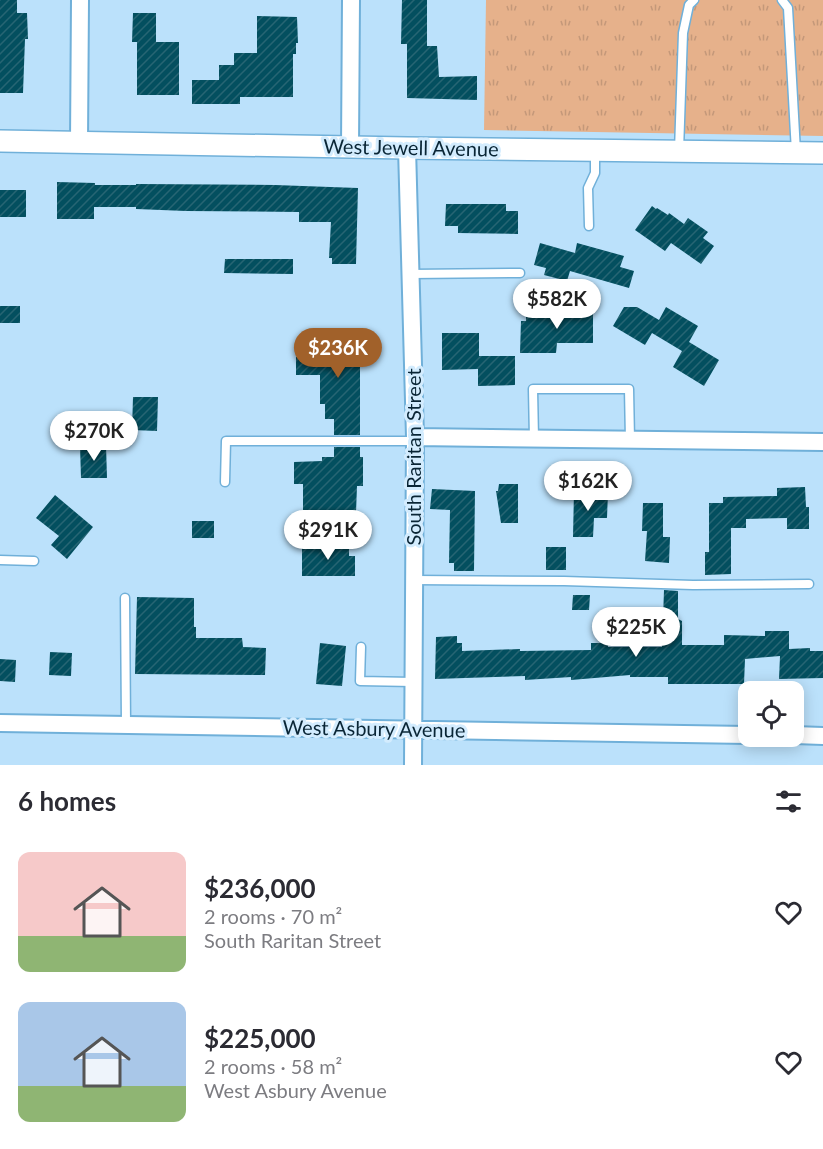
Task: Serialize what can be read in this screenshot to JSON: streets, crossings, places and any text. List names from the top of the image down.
{
  "streets": {
    "street": ["West Jewell Avenue", "South Raritan Street", "West Asbury Avenue"]
  },
  "crossings": [
    ["West Jewell Avenue", "South Raritan Street"],
    ["South Raritan Street", "West Asbury Avenue"]
  ],
  "page": {
    "price": [
      "$582K",
      "$236K",
      "$270K",
      "$162K",
      "$291K",
      "$225K"
    ],
    "heading": "6 homes",
    "list": [
      {
        "name": "$236,000",
        "note": "2 rooms · 70 m² · South Raritan Street"
      },
      {
        "name": "$225,000",
        "note": "2 rooms · 58 m² · West Asbury Avenue"
      }
    ]
  }
}
